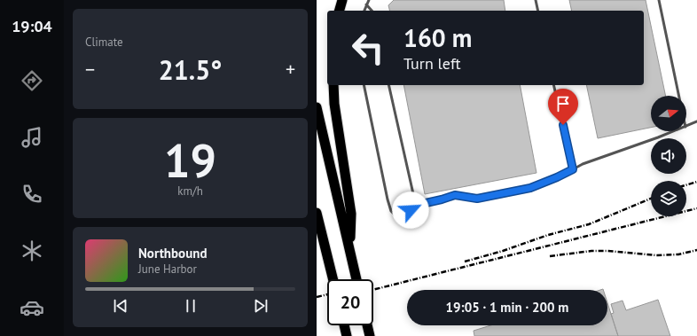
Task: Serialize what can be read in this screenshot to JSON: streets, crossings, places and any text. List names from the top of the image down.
{
  "north": "right",
  "page": {
    "tabs": "19:04",
    "tile": [
      "Climate",
      ["19", "km/h"]
    ],
    "turn": ["160 m", "Turn left"],
    "heat": ["−", "21.5°", "+"],
    "song": ["Northbound", "June Harbor"],
    "limit": "20",
    "trip": "19:05 · 1 min · 200 m"
  }
}
